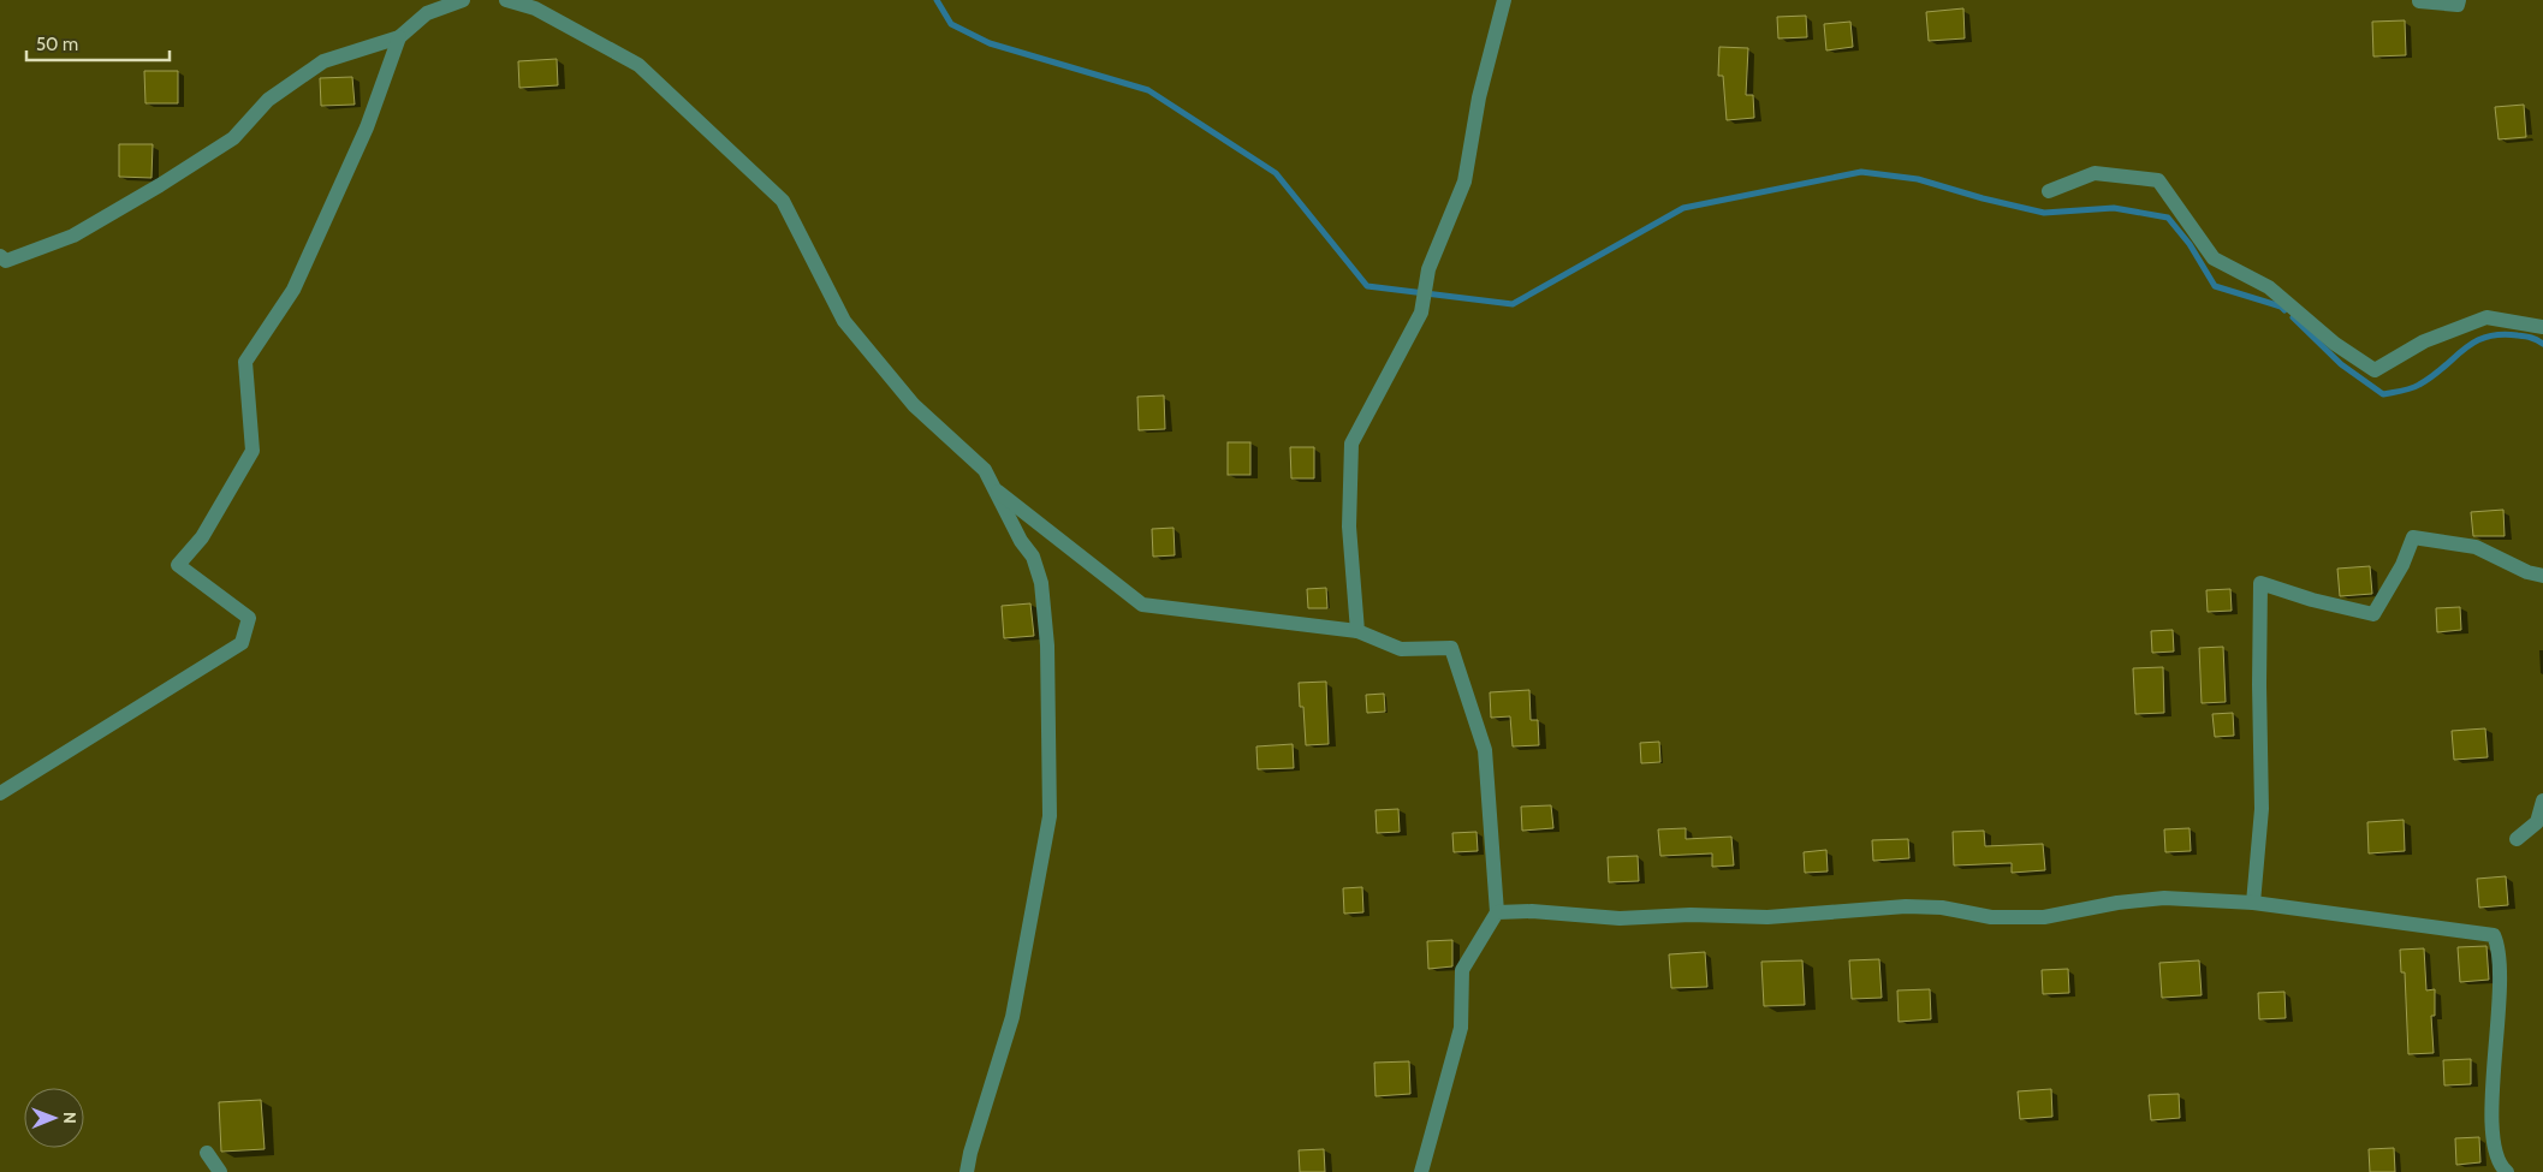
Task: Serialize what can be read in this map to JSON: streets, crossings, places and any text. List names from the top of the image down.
{
  "scale_bar": "50 m",
  "north": "right"
}
